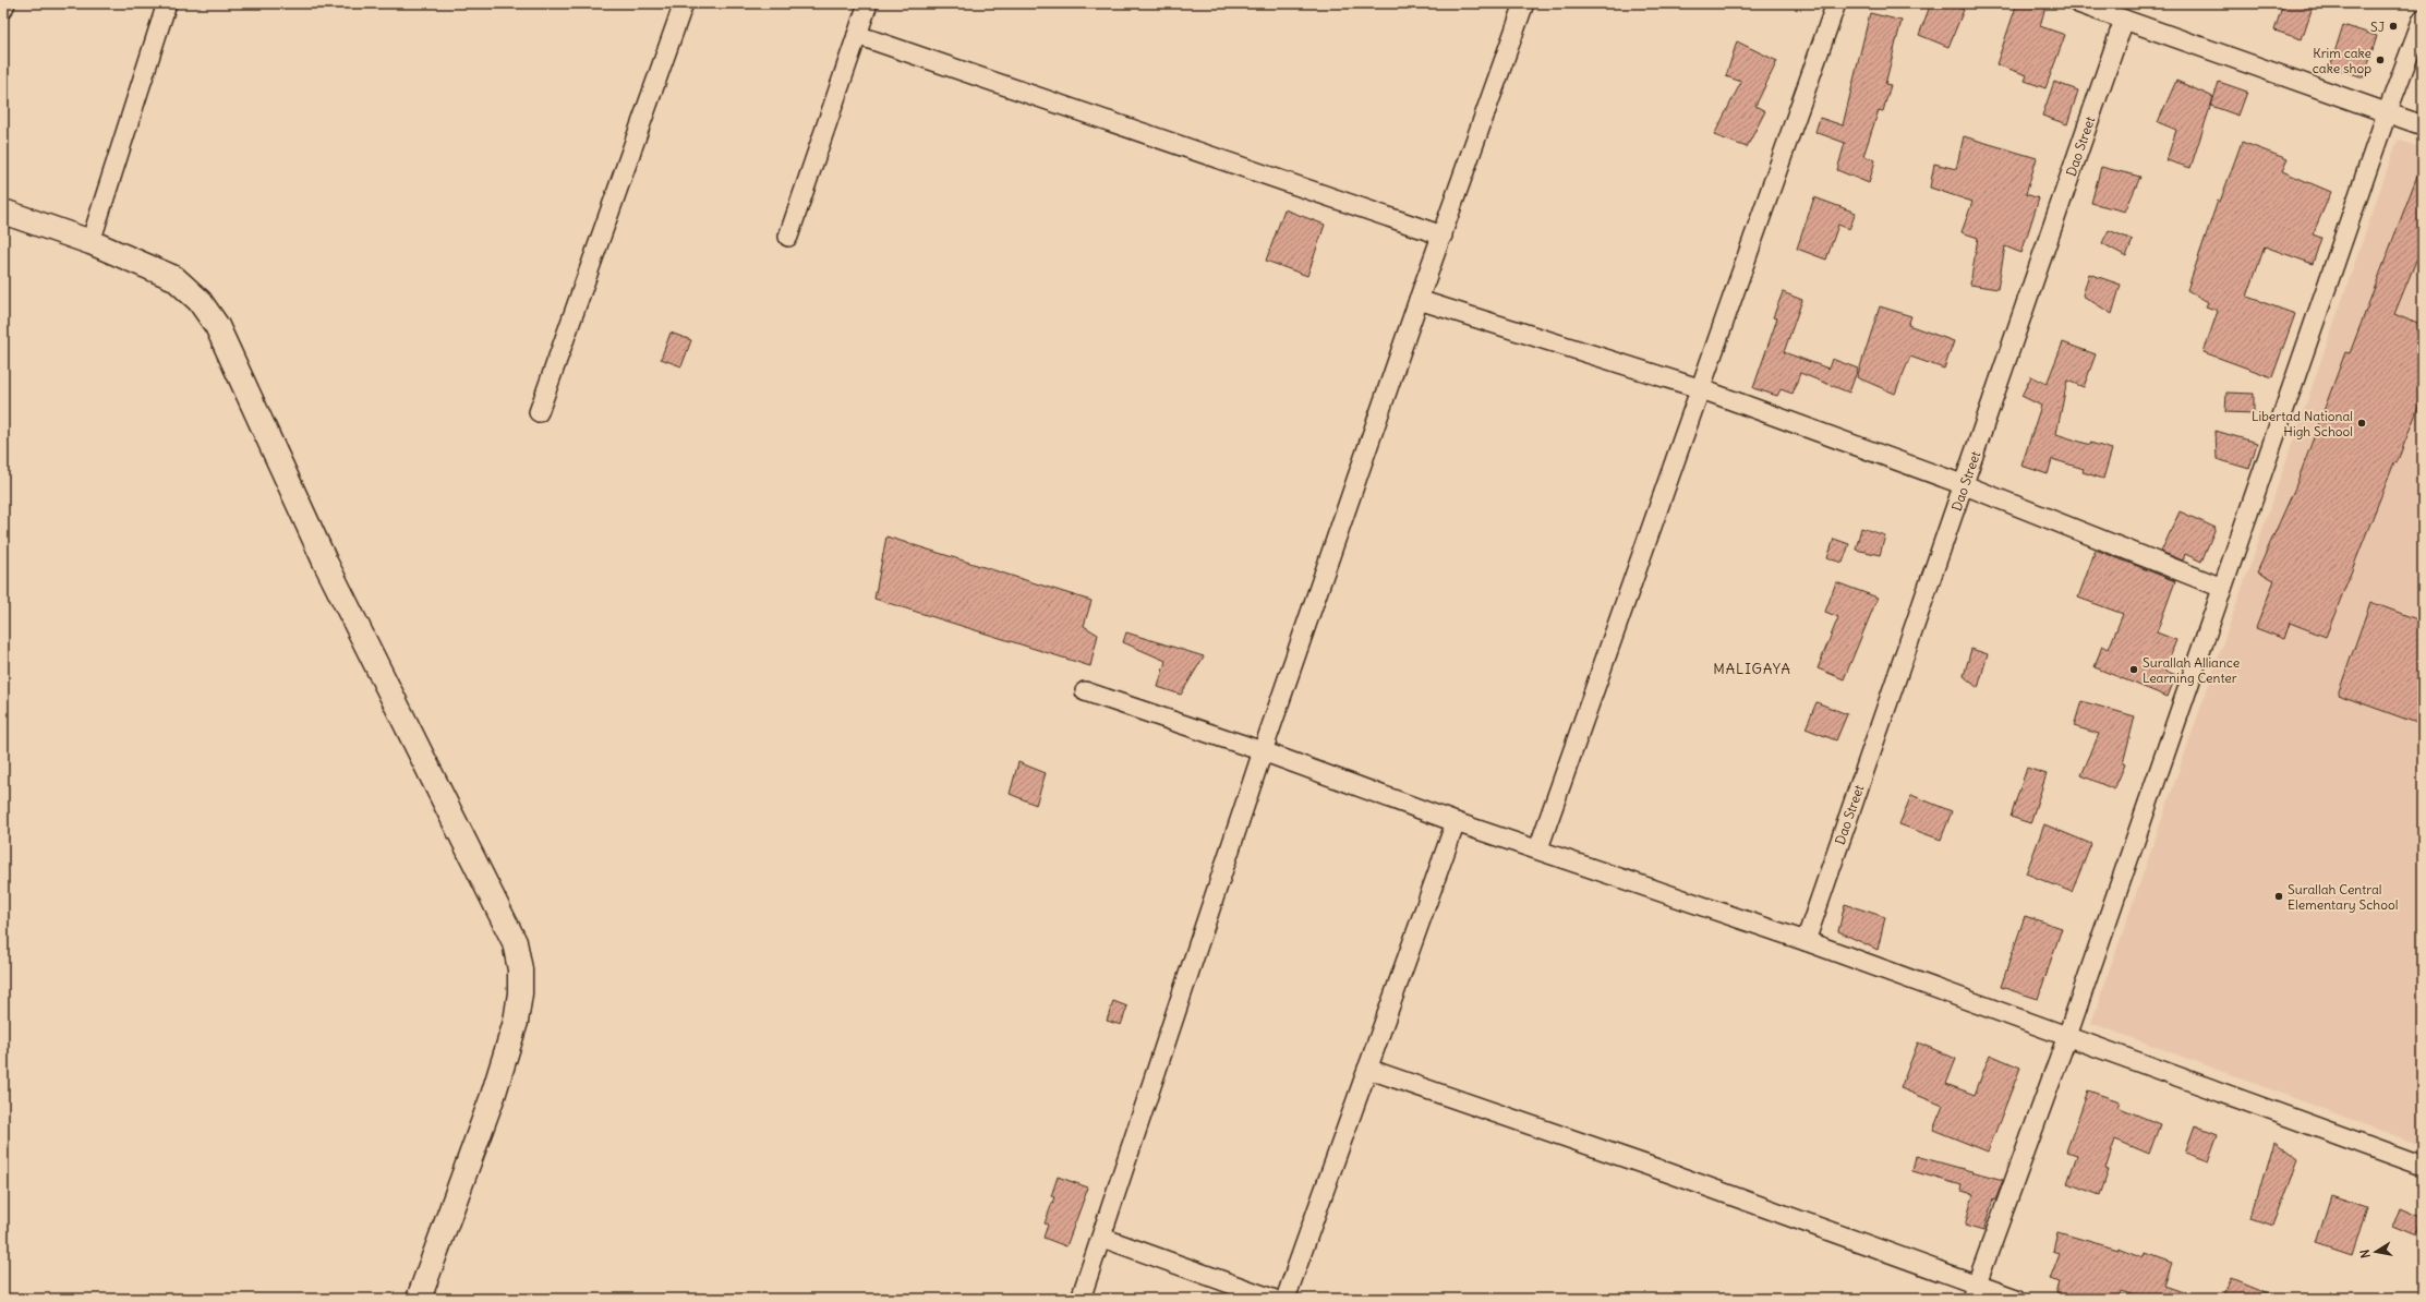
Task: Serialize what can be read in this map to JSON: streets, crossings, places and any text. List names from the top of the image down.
{
  "streets": {
    "street": ["Dao Street"]
  },
  "districts": ["MALIGAYA"],
  "places": [
    "SJ",
    "Krim cake cake shop",
    "Libertad National High School",
    "Surallah Alliance Learning Center",
    "Surallah Central Elementary School"
  ],
  "north": "left"
}
